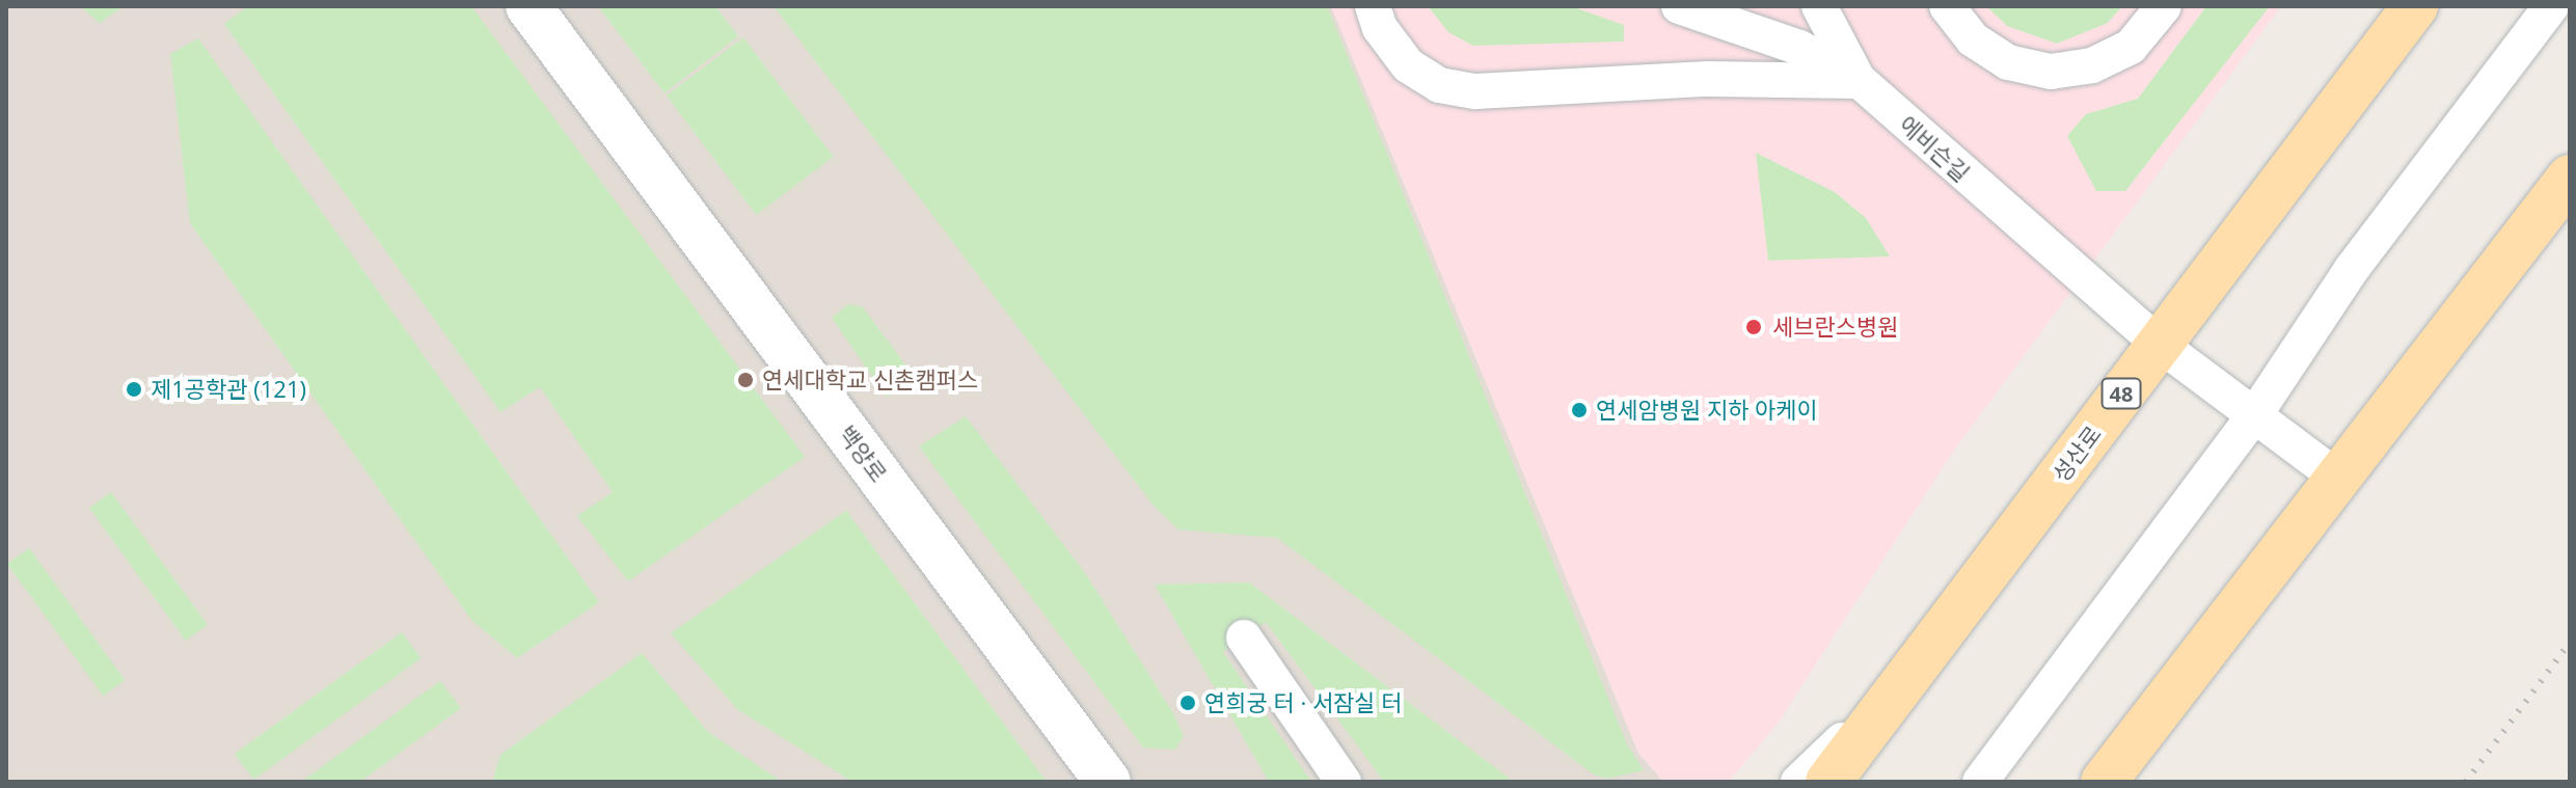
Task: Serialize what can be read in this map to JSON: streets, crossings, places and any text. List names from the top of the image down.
{
  "streets": {
    "main road": ["48", "성산로"],
    "street": ["백양로"],
    "lane": ["에비슨길"]
  },
  "crossings": [
    ["에비슨길", "성산로"]
  ],
  "places": [
    "세브란스병원",
    "연세대학교 신촌캠퍼스",
    "제1공학관 (121)",
    "연세암병원 지하 아케이",
    "연희궁 터 · 서잠실 터"
  ]
}
